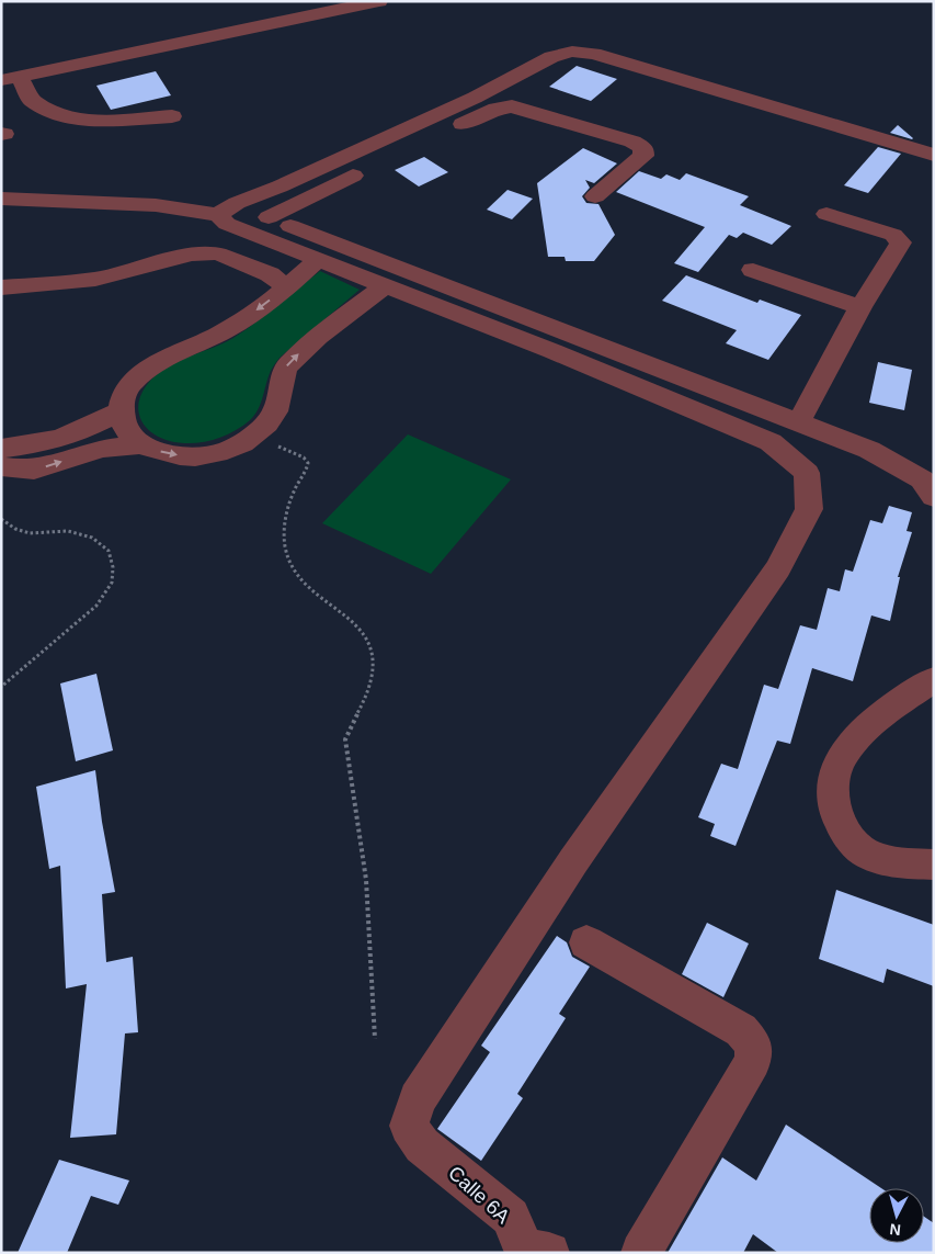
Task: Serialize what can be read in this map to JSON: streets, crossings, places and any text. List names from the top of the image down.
{
  "streets": {
    "street": ["Calle 6A"]
  },
  "north": "bottom"
}
